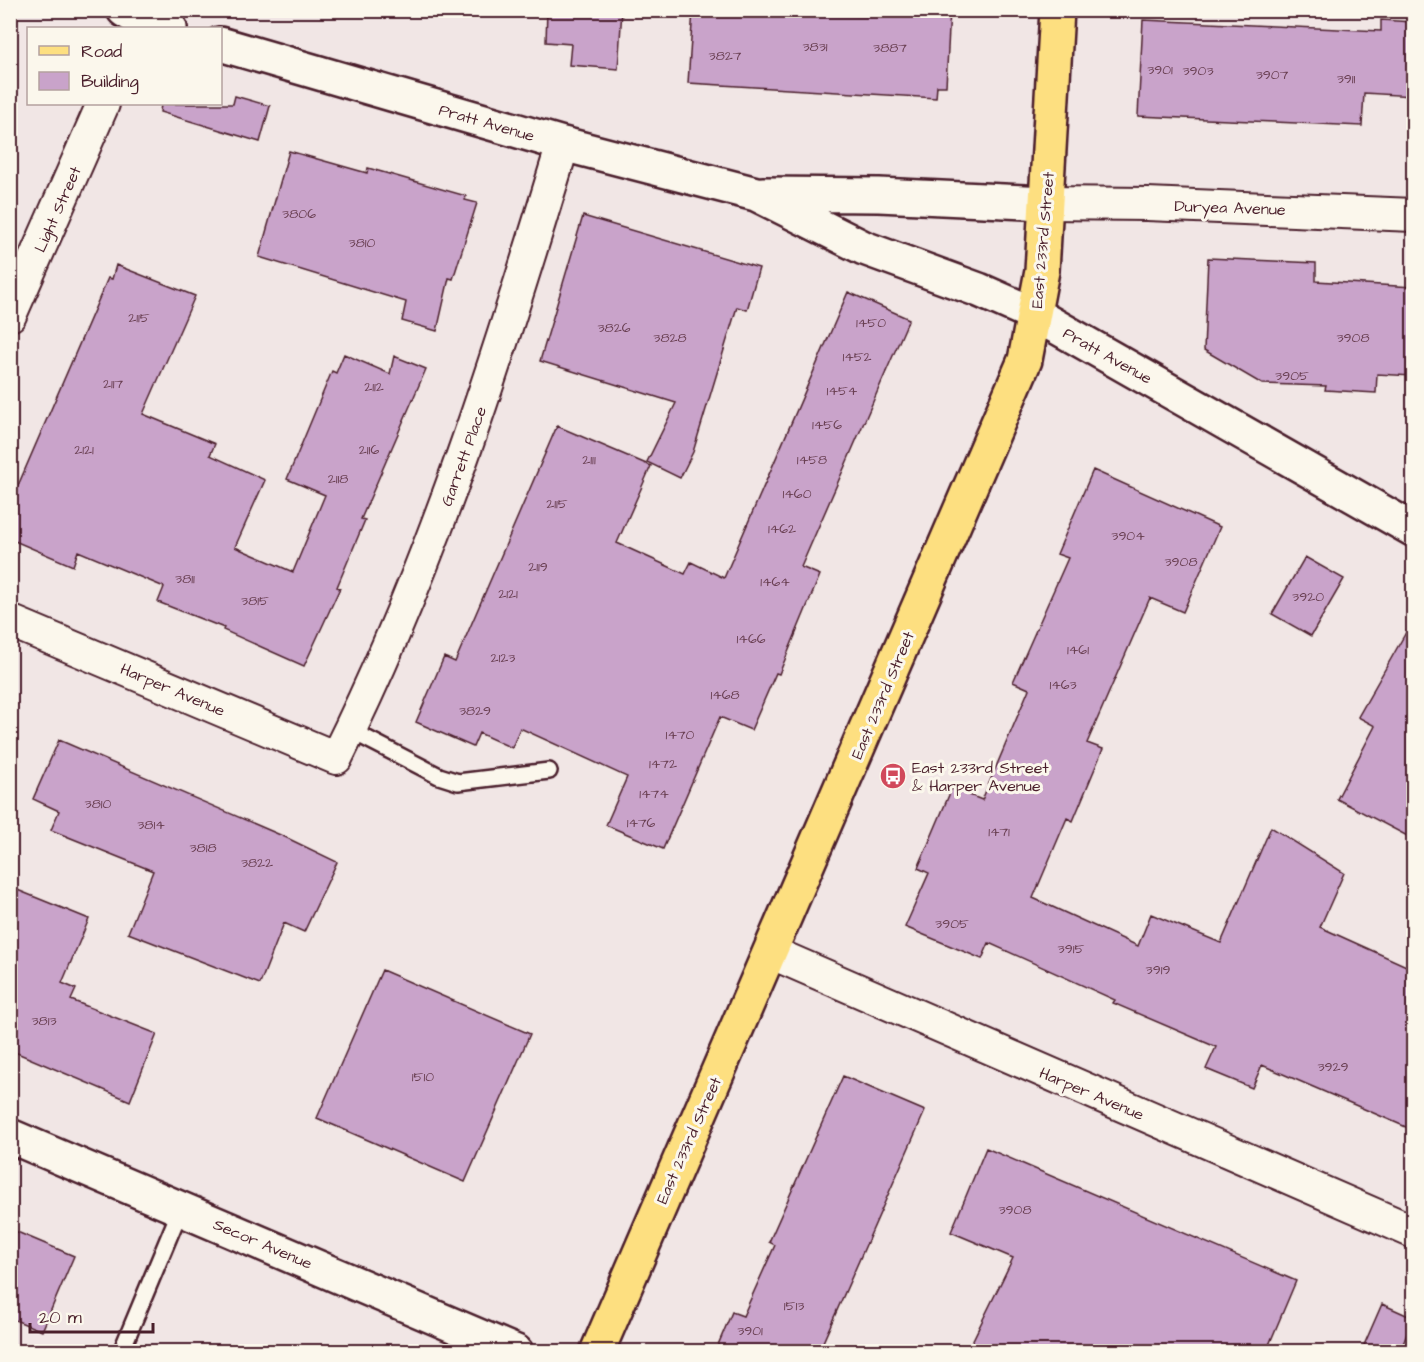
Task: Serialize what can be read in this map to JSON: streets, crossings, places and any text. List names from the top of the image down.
{
  "streets": {
    "main road": ["East 233rd Street"],
    "street": [
      "Pratt Avenue",
      "Duryea Avenue",
      "Light Street",
      "Garrett Place",
      "Harper Avenue",
      "Secor Avenue"
    ]
  },
  "crossings": [
    ["Pratt Avenue", "Duryea Avenue"],
    ["Pratt Avenue", "East 233rd Street"],
    ["Pratt Avenue", "Garrett Place"],
    ["Duryea Avenue", "East 233rd Street"],
    ["East 233rd Street", "Harper Avenue"],
    ["Garrett Place", "Harper Avenue"]
  ],
  "places": {
    "bus stop": ["East 233rd Street & Harper Avenue"]
  },
  "house_numbers": [
    "3831",
    "3887",
    "3827",
    "3901",
    "3903",
    "3907",
    "3911",
    "3806",
    "3810",
    "2115",
    "1450",
    "3826",
    "3828",
    "3908",
    "1452",
    "3905",
    "2117",
    "2112",
    "1454",
    "1456",
    "2121",
    "2116",
    "2111",
    "1458",
    "2118",
    "1460",
    "2115",
    "1462",
    "3904",
    "3908",
    "2119",
    "3811",
    "1464",
    "2121",
    "3920",
    "3815",
    "1466",
    "1461",
    "2123",
    "1463",
    "1468",
    "3829",
    "1470",
    "1472",
    "1474",
    "3810",
    "1476",
    "3814",
    "1471",
    "3818",
    "3822",
    "3905",
    "3915",
    "3919",
    "3813",
    "3929",
    "1510",
    "3908",
    "1513",
    "3901"
  ],
  "legend": ["Road", "Building"],
  "scale_bar": "20 m"
}
